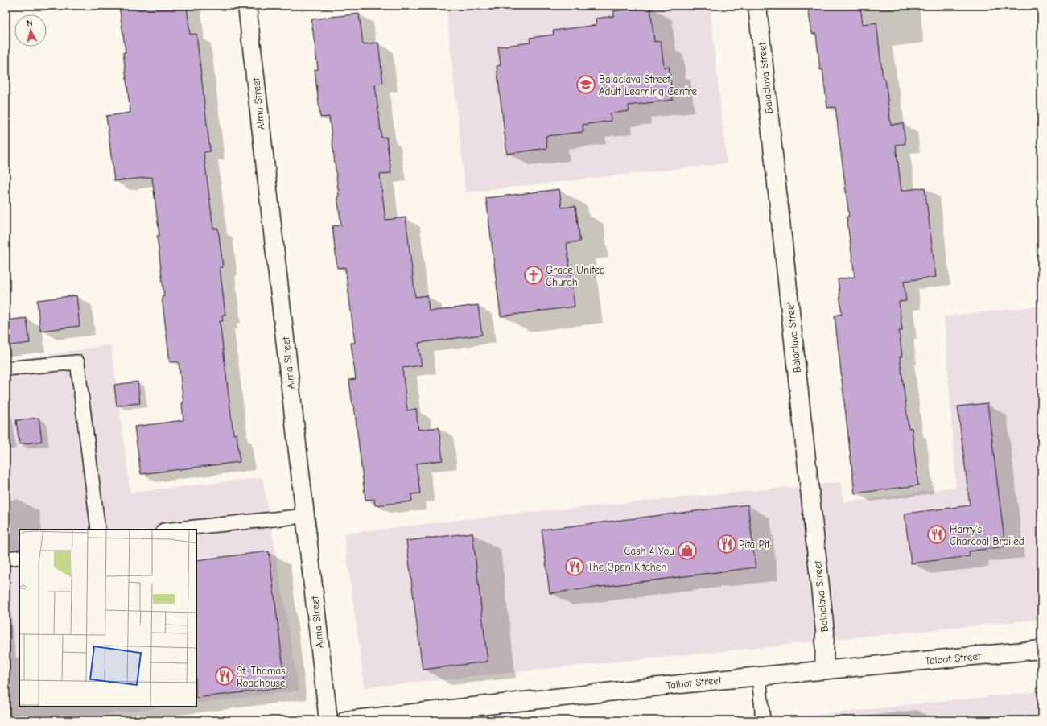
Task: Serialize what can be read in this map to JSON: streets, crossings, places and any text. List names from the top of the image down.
{
  "streets": {
    "street": ["Balaclava Street", "Alma Street", "Talbot Street"]
  },
  "crossings": [
    ["Balaclava Street", "Talbot Street"]
  ],
  "places": {
    "school or university": ["Balaclava Street Adult Learning Centre"],
    "church": ["Grace United Church"],
    "restaurant": [
      "Harry's Charcoal Broiled",
      "Pita Pit",
      "The Open Kitchen",
      "St. Thomas Roadhouse"
    ],
    "shop": ["Cash 4 You"]
  },
  "north": "top"
}
